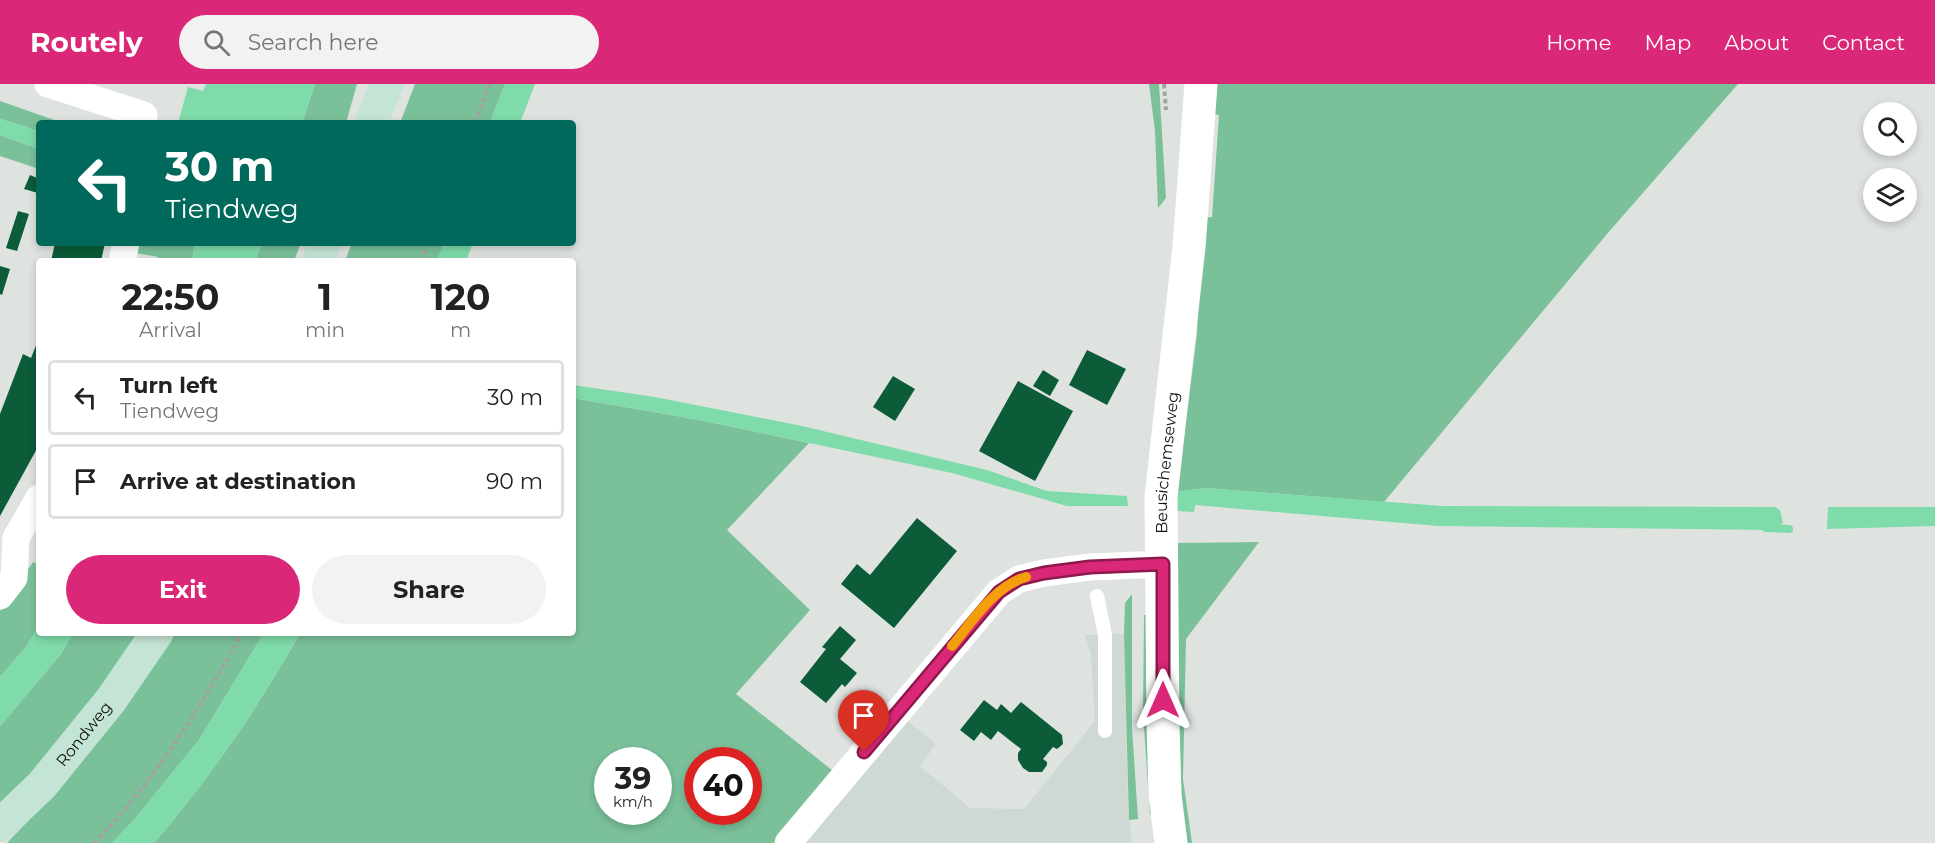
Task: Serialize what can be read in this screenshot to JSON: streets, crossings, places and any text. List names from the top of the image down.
{
  "streets": {
    "main road": ["Rondweg"],
    "street": ["Beusichemseweg"]
  },
  "page": {
    "header": "Routely",
    "search": "Search here",
    "nav": [
      "Home",
      "Map",
      "About",
      "Contact"
    ],
    "turn": ["30 m", "Tiendweg"],
    "eta": [
      "22:50",
      "Arrival",
      "1",
      "min",
      "120",
      "m"
    ],
    "list": [
      {
        "name": "Turn left",
        "note": "Tiendweg",
        "value": "30 m"
      },
      {
        "name": "Arrive at destination",
        "value": "90 m"
      }
    ],
    "buttons": ["Exit", "Share"],
    "speed": "39 km/h",
    "limit": "40"
  }
}
